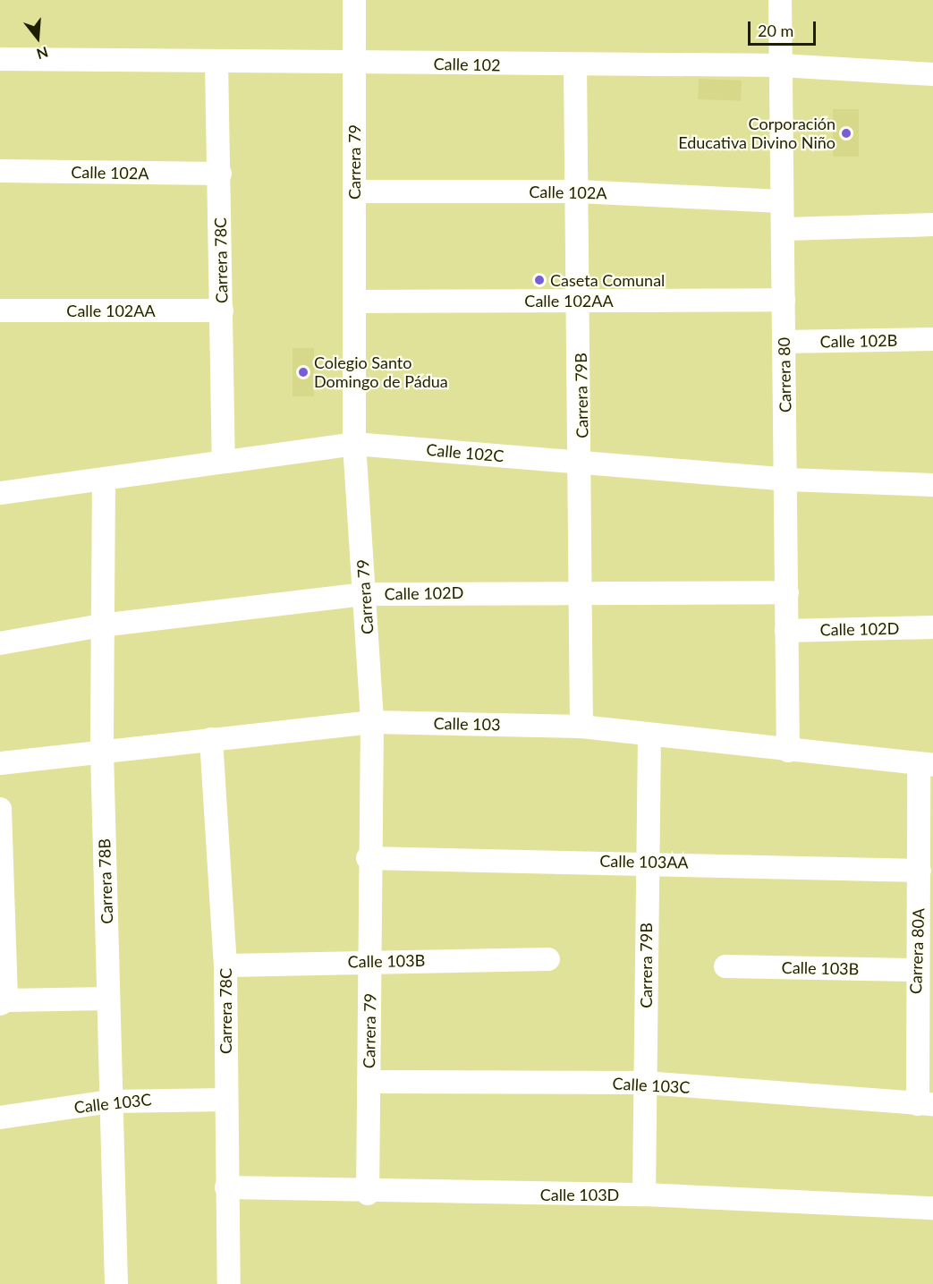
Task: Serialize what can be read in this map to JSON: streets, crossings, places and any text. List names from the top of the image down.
{
  "streets": {
    "street": [
      "Calle 102",
      "Carrera 79",
      "Calle 102A",
      "Carrera 78C",
      "Calle 102AA",
      "Calle 102B",
      "Carrera 80",
      "Carrera 79B",
      "Calle 102C",
      "Calle 102D",
      "Calle 103",
      "Calle 103AA",
      "Carrera 78B",
      "Carrera 80A",
      "Calle 103B",
      "Calle 103C",
      "Calle 103D"
    ]
  },
  "crossings": [
    ["Calle 102", "Carrera 79"],
    ["Calle 102", "Carrera 78C"],
    ["Calle 102", "Carrera 80"],
    ["Calle 102", "Carrera 79B"],
    ["Carrera 79", "Calle 102A"],
    ["Carrera 79", "Calle 102AA"],
    ["Carrera 79", "Calle 102C"],
    ["Carrera 79", "Calle 102D"],
    ["Carrera 79", "Calle 103"],
    ["Carrera 79", "Calle 103AA"],
    ["Carrera 79", "Calle 103B"],
    ["Carrera 79", "Calle 103C"],
    ["Carrera 79", "Calle 103D"],
    ["Calle 102A", "Carrera 78C"],
    ["Calle 102A", "Carrera 80"],
    ["Calle 102A", "Carrera 79B"],
    ["Carrera 78C", "Calle 102AA"],
    ["Carrera 78C", "Calle 102C"],
    ["Carrera 78C", "Calle 103"],
    ["Carrera 78C", "Calle 103B"],
    ["Carrera 78C", "Calle 103C"],
    ["Carrera 78C", "Calle 103D"],
    ["Calle 102AA", "Carrera 80"],
    ["Calle 102AA", "Carrera 79B"],
    ["Calle 102B", "Carrera 80"],
    ["Carrera 80", "Calle 102C"],
    ["Carrera 80", "Calle 102D"],
    ["Carrera 80", "Calle 103"],
    ["Carrera 79B", "Calle 102C"],
    ["Carrera 79B", "Calle 102D"],
    ["Carrera 79B", "Calle 103"],
    ["Carrera 79B", "Calle 103AA"],
    ["Carrera 79B", "Calle 103C"],
    ["Carrera 79B", "Calle 103D"],
    ["Calle 102C", "Carrera 78B"],
    ["Calle 102D", "Carrera 78B"],
    ["Calle 103", "Carrera 78B"],
    ["Calle 103", "Carrera 80A"],
    ["Calle 103AA", "Carrera 80A"],
    ["Carrera 78B", "Calle 103C"],
    ["Carrera 80A", "Calle 103B"],
    ["Carrera 80A", "Calle 103C"]
  ],
  "places": ["Corporación Educativa Divino Niño", "Caseta Comunal", "Colegio Santo Domingo de Pádua"],
  "scale_bar": "20 m",
  "north": "bottom"
}
